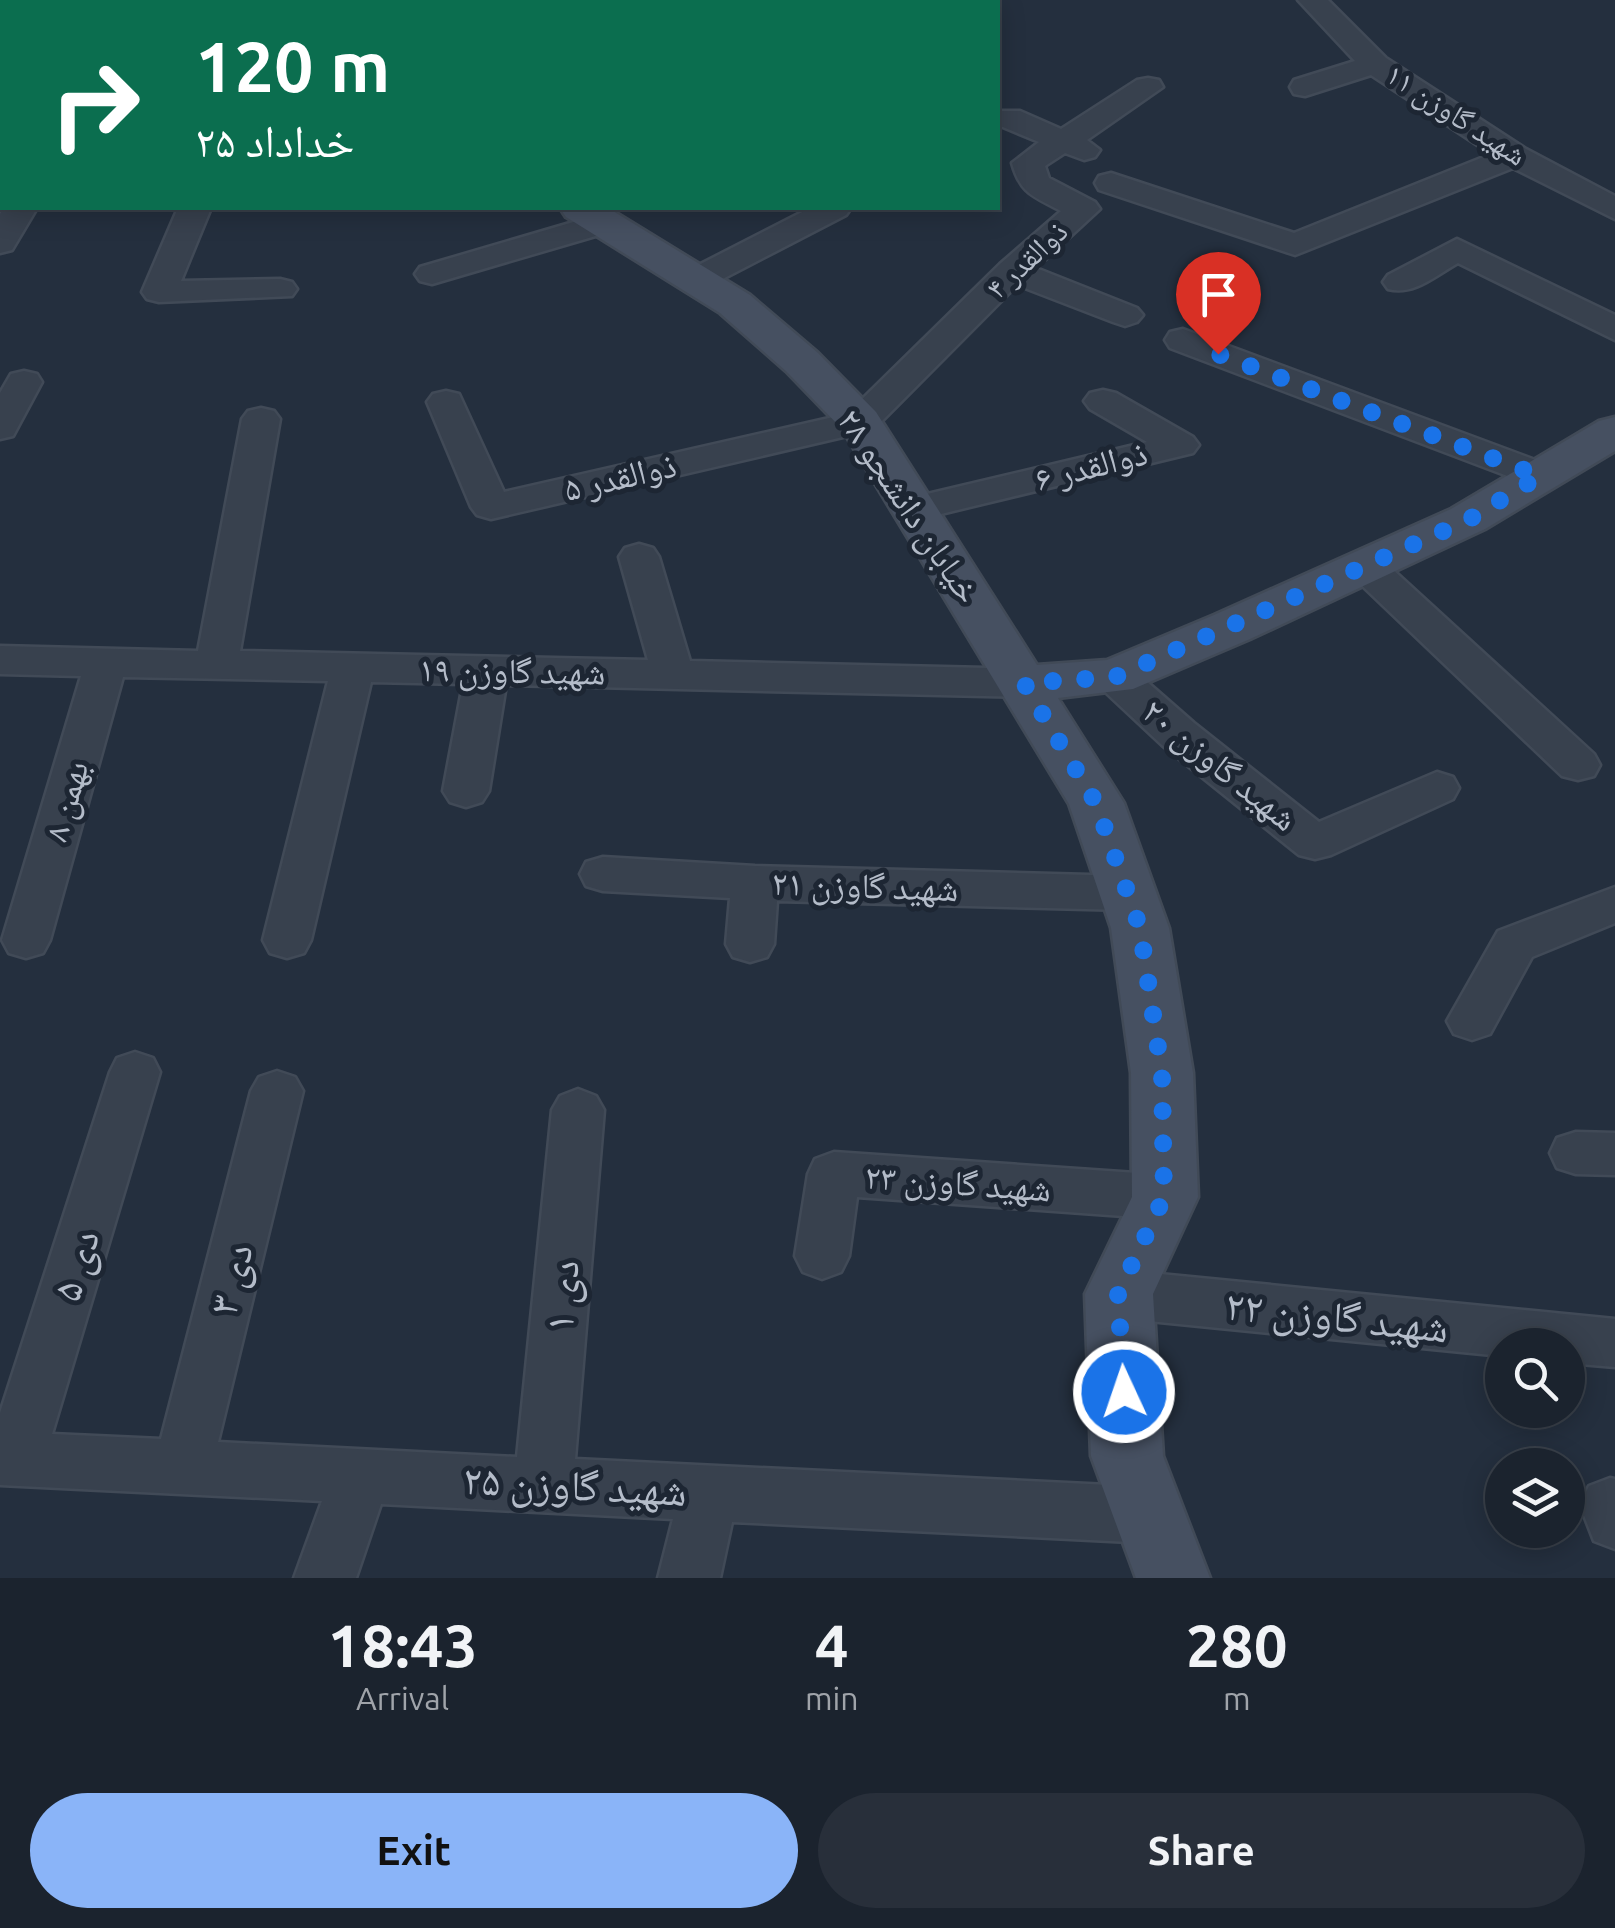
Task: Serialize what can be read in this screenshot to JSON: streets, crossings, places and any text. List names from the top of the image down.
{
  "streets": {
    "street": [
      "شهید گاوزن ۱۱",
      "ذوالقدر ۴",
      "ذوالقدر ۶",
      "ذوالقدر ۵",
      "خیابان دانشجو ۲۸",
      "شهید گاوزن ۱۹",
      "شهید گاوزن ۲۰",
      "بهمن ۸",
      "شهید گاوزن ۲۱",
      "شهید گاوزن ۲۳",
      "دی ۵",
      "دی ۳",
      "دی ۱",
      "شهید گاوزن ۲۲",
      "شهید گاوزن ۲۵"
    ]
  },
  "crossings": [
    ["ذوالقدر ۴", "ذوالقدر ۵"],
    ["ذوالقدر ۴", "خیابان دانشجو ۲۸"],
    ["ذوالقدر ۶", "خیابان دانشجو ۲۸"],
    ["ذوالقدر ۵", "خیابان دانشجو ۲۸"],
    ["خیابان دانشجو ۲۸", "شهید گاوزن ۱۹"],
    ["خیابان دانشجو ۲۸", "شهید گاوزن ۲۱"],
    ["خیابان دانشجو ۲۸", "شهید گاوزن ۲۳"],
    ["شهید گاوزن ۱۹", "بهمن ۸"],
    ["دی ۵", "شهید گاوزن ۲۵"],
    ["دی ۳", "شهید گاوزن ۲۵"],
    ["دی ۱", "شهید گاوزن ۲۵"]
  ],
  "page": {
    "turn": ["120 m", "خداداد ۲۵"],
    "eta": [
      "18:43",
      "Arrival",
      "4",
      "min",
      "280",
      "m"
    ],
    "buttons": ["Exit", "Share"]
  }
}
